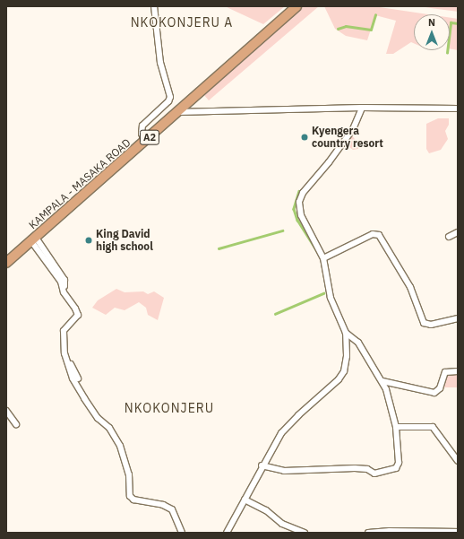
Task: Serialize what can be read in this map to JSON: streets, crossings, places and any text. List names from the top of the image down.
{
  "streets": {
    "highway": ["A2", "KAMPALA - MASAKA ROAD"]
  },
  "districts": ["NKOKONJERU A", "NKOKONJERU"],
  "places": ["Kyengera country resort", "King David high school"],
  "north": "top"
}
